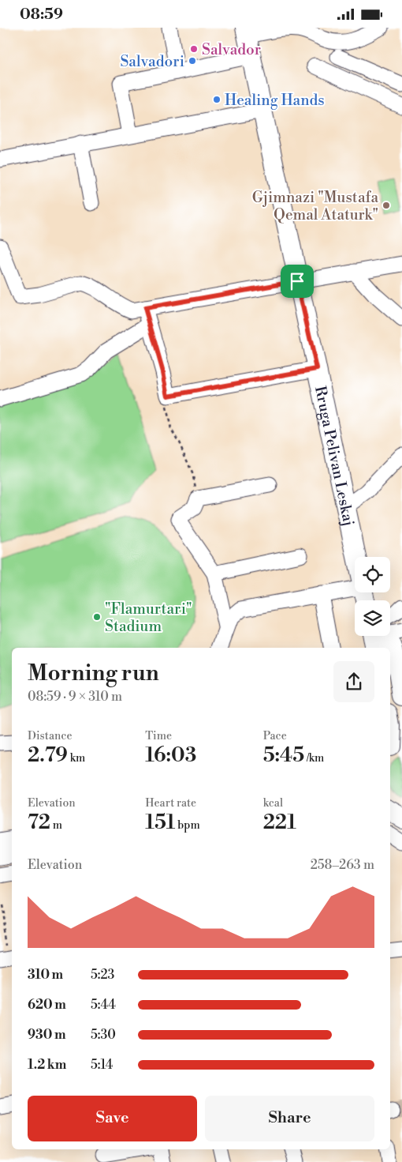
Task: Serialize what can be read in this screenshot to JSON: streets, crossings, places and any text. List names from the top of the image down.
{
  "streets": {
    "main road": ["Rruga Pelivan Leskaj"]
  },
  "places": [
    "Salvador",
    "Salvadori",
    "Healing Hands",
    "Gjimnazi \"Mustafa Qemal Ataturk\"",
    "\"Flamurtari\" Stadium"
  ],
  "page": {
    "status": "08:59",
    "heading": ["Morning run", "08:59 · 9 × 310 m"],
    "stats": [
      ["Distance", "2.79 km"],
      ["Time", "16:03"],
      ["Pace", "5:45 /km"],
      ["Elevation", "72 m"],
      ["Heart rate", "151 bpm"],
      ["kcal", "221"]
    ],
    "chart": ["Elevation", "258–263 m"],
    "list": [
      {
        "name": "310 m",
        "note": "5:23"
      },
      {
        "name": "620 m",
        "note": "5:44"
      },
      {
        "name": "930 m",
        "note": "5:30"
      },
      {
        "name": "1.2 km",
        "note": "5:14"
      }
    ],
    "buttons": ["Save", "Share"]
  }
}
